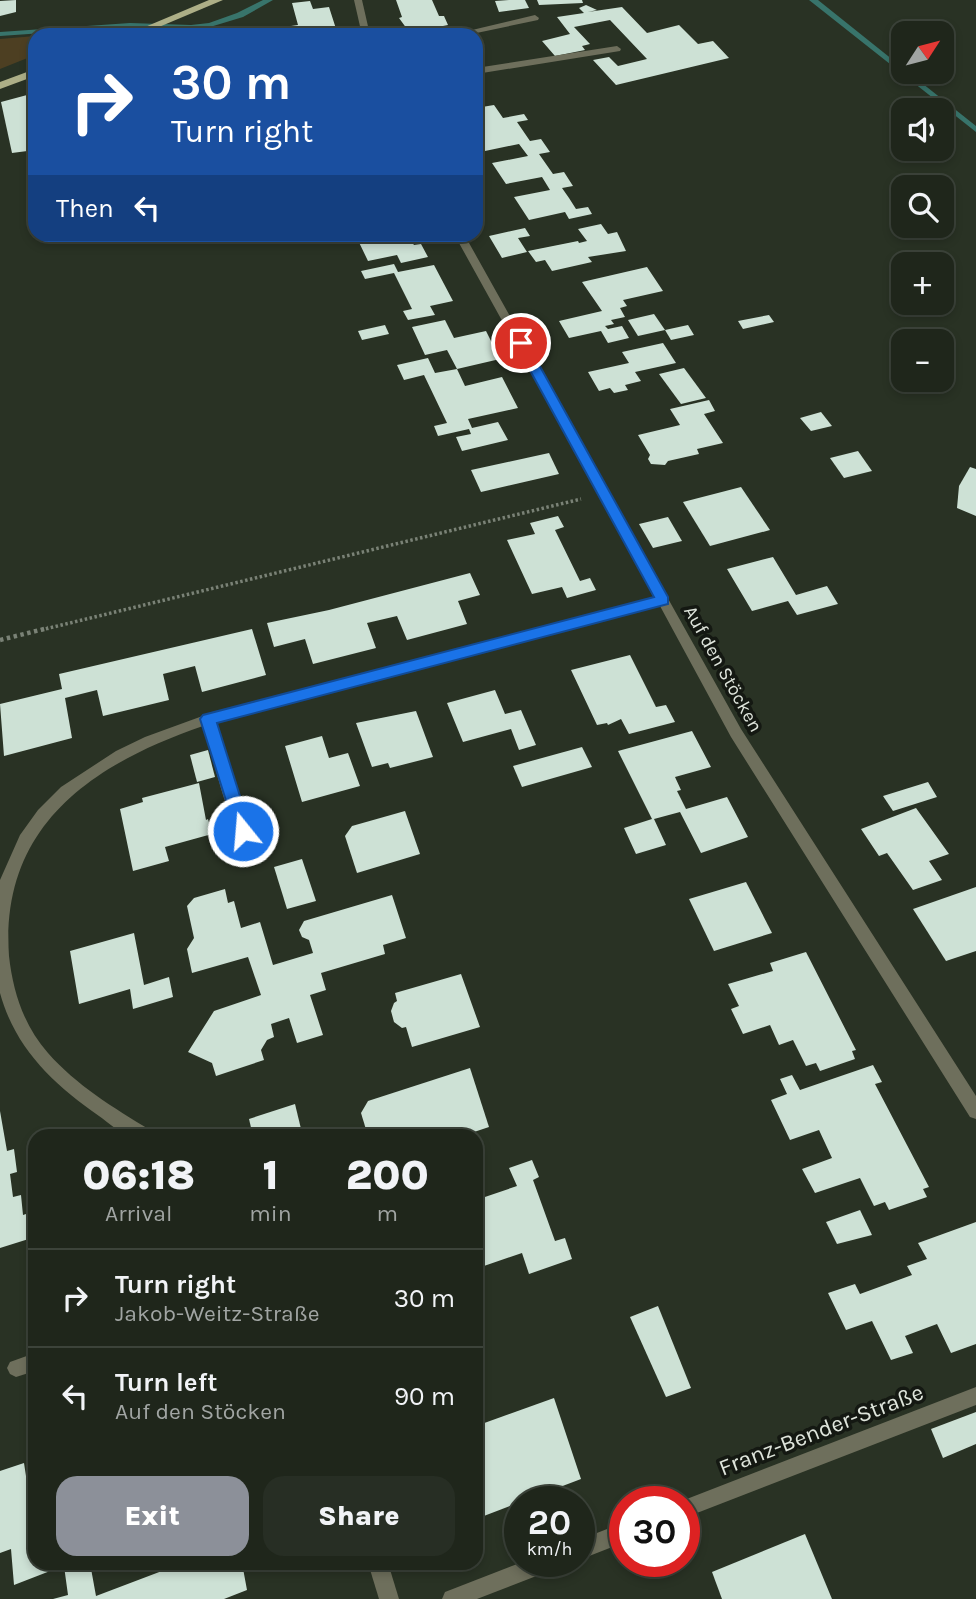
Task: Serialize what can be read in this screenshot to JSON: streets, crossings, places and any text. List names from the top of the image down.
{
  "streets": {
    "street": ["Auf den Stöcken", "Franz-Bender-Straße"]
  },
  "north": "top right",
  "page": {
    "map_buttons": ["+", "−"],
    "turn": ["30 m", "Turn right"],
    "then": "Then",
    "eta": [
      "06:18",
      "Arrival",
      "1",
      "min",
      "200",
      "m"
    ],
    "list": [
      {
        "name": "Turn right",
        "note": "Jakob-Weitz-Straße",
        "value": "30 m"
      },
      {
        "name": "Turn left",
        "note": "Auf den Stöcken",
        "value": "90 m"
      }
    ],
    "buttons": ["Exit", "Share"],
    "speed": "20 km/h",
    "limit": "30"
  }
}
